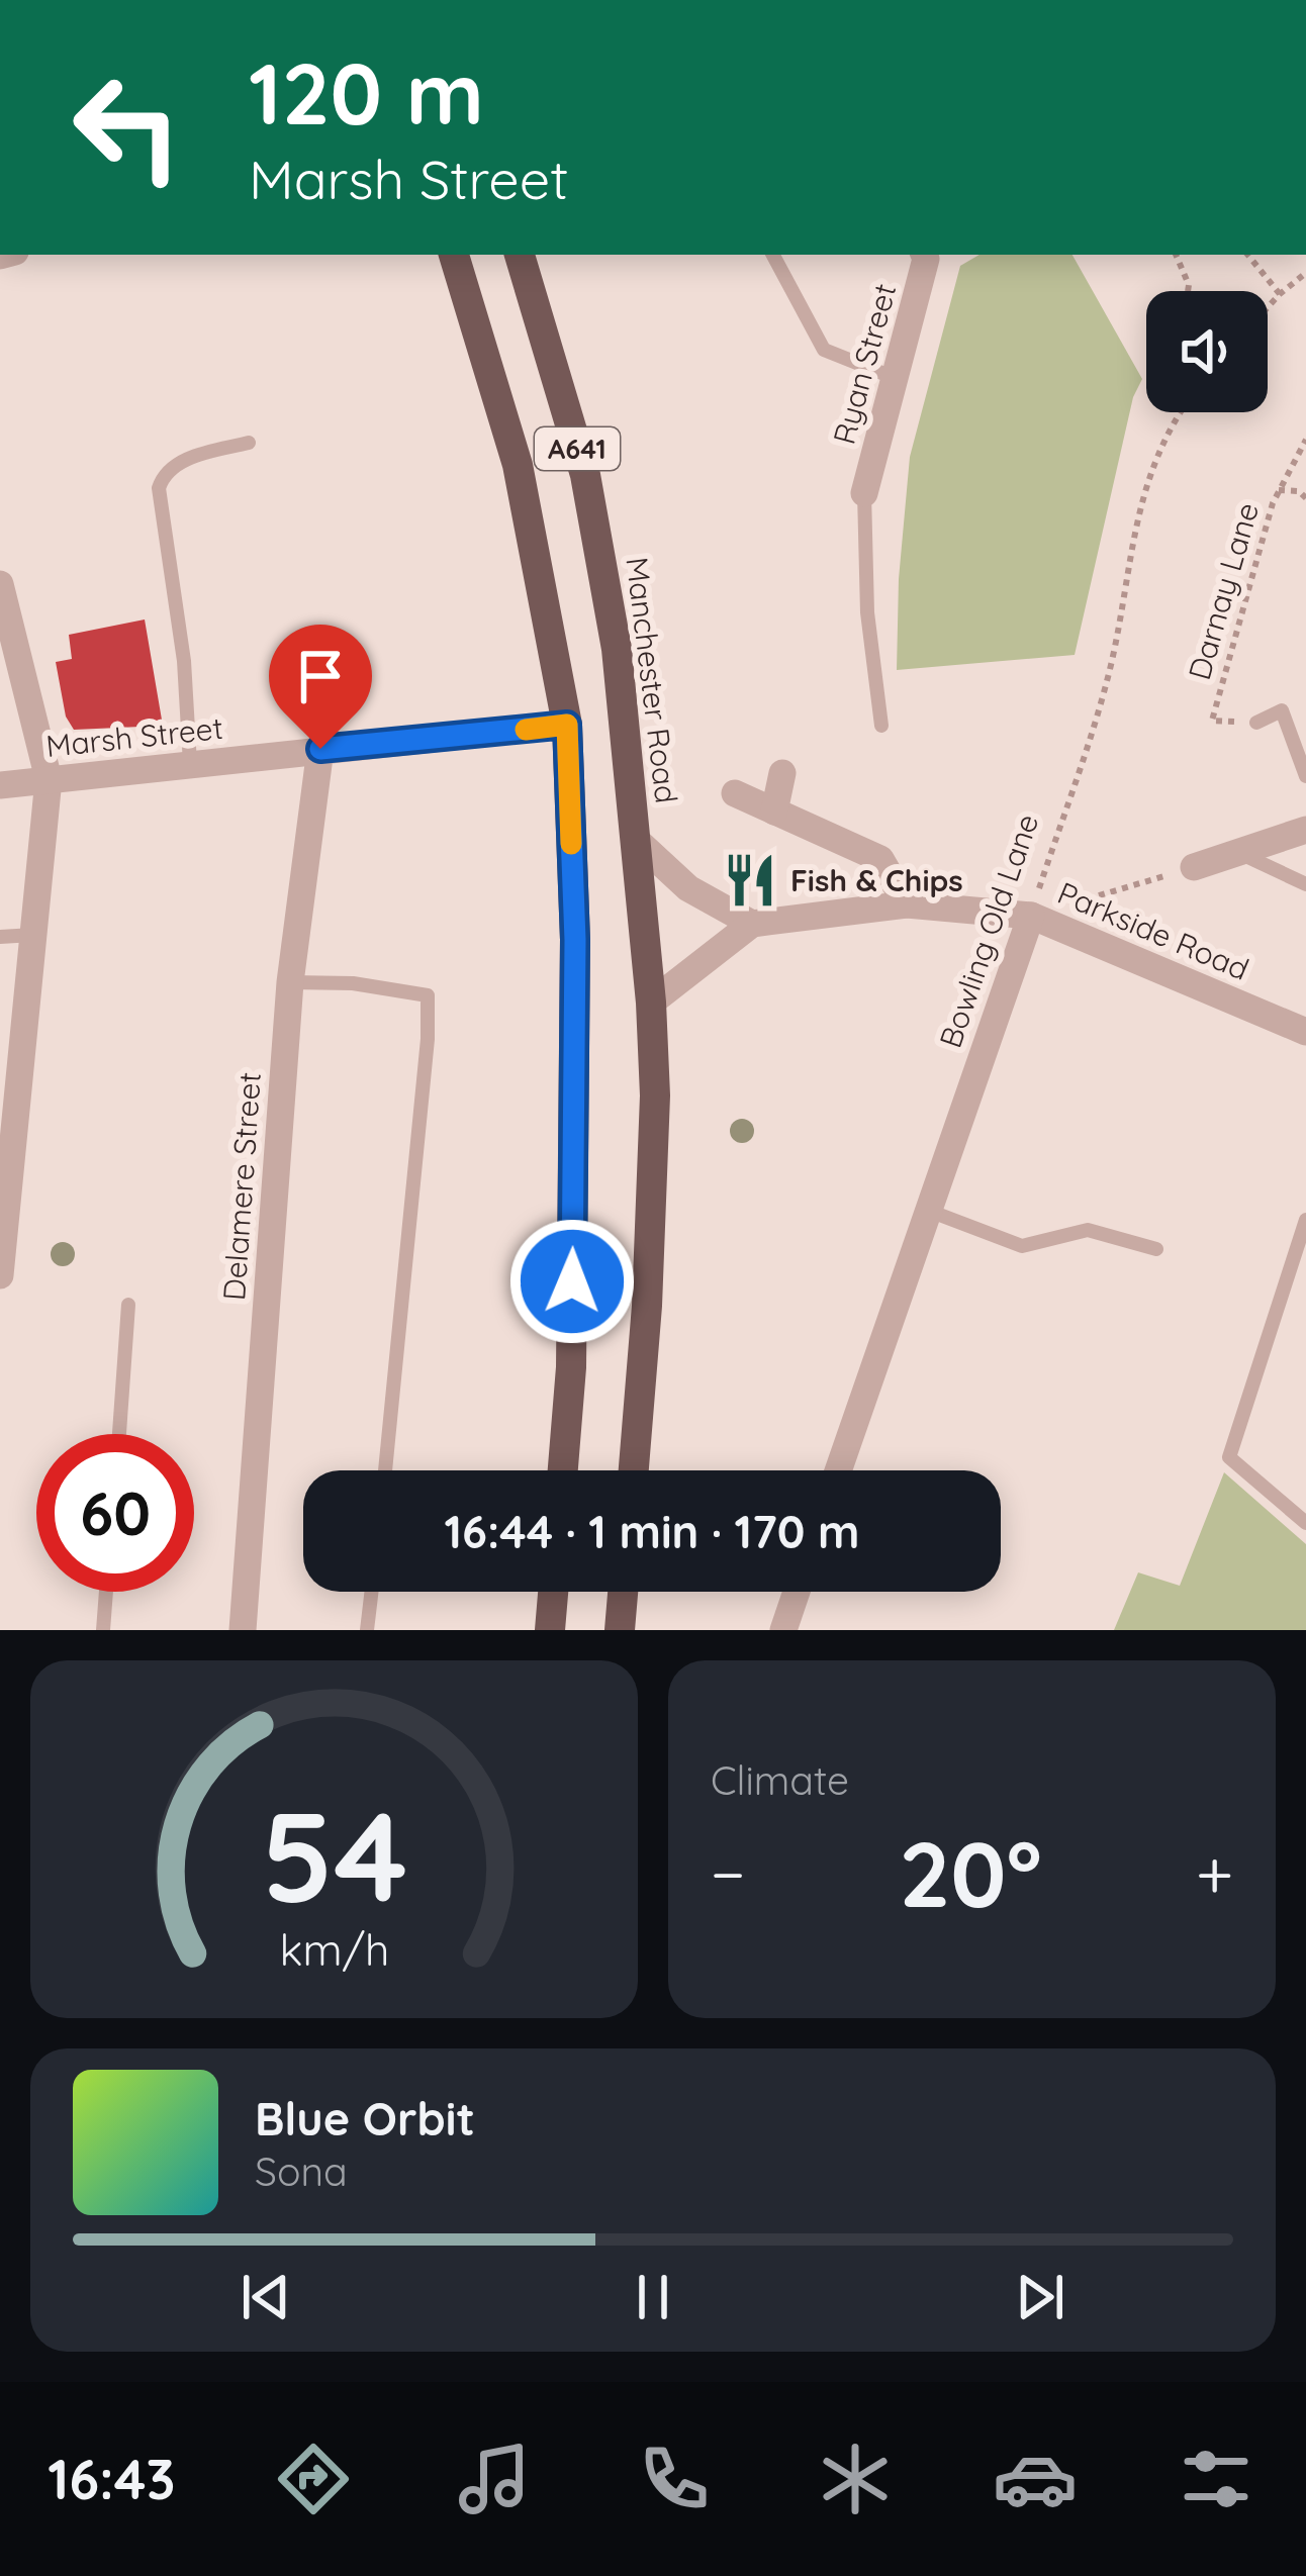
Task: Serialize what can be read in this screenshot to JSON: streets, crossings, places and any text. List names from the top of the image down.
{
  "streets": {
    "main road": ["A641", "Manchester Road"],
    "street": [
      "Ryan Street",
      "Marsh Street",
      "Bowling Old Lane",
      "Parkside Road",
      "Delamere Street"
    ],
    "path": ["Darnay Lane"]
  },
  "crossings": [
    ["A641", "Marsh Street"],
    ["Marsh Street", "Delamere Street"],
    ["Bowling Old Lane", "Parkside Road"]
  ],
  "places": {
    "restaurant": ["Fish & Chips"]
  },
  "page": {
    "turn": ["120 m", "Marsh Street"],
    "limit": "60",
    "trip": "16:44 · 1 min · 170 m",
    "tile": "Climate",
    "heat": ["−", "20°", "+"],
    "song": ["Blue Orbit", "Sona"],
    "tabs": "16:43",
    "gauge": ["54", "km/h"]
  }
}
